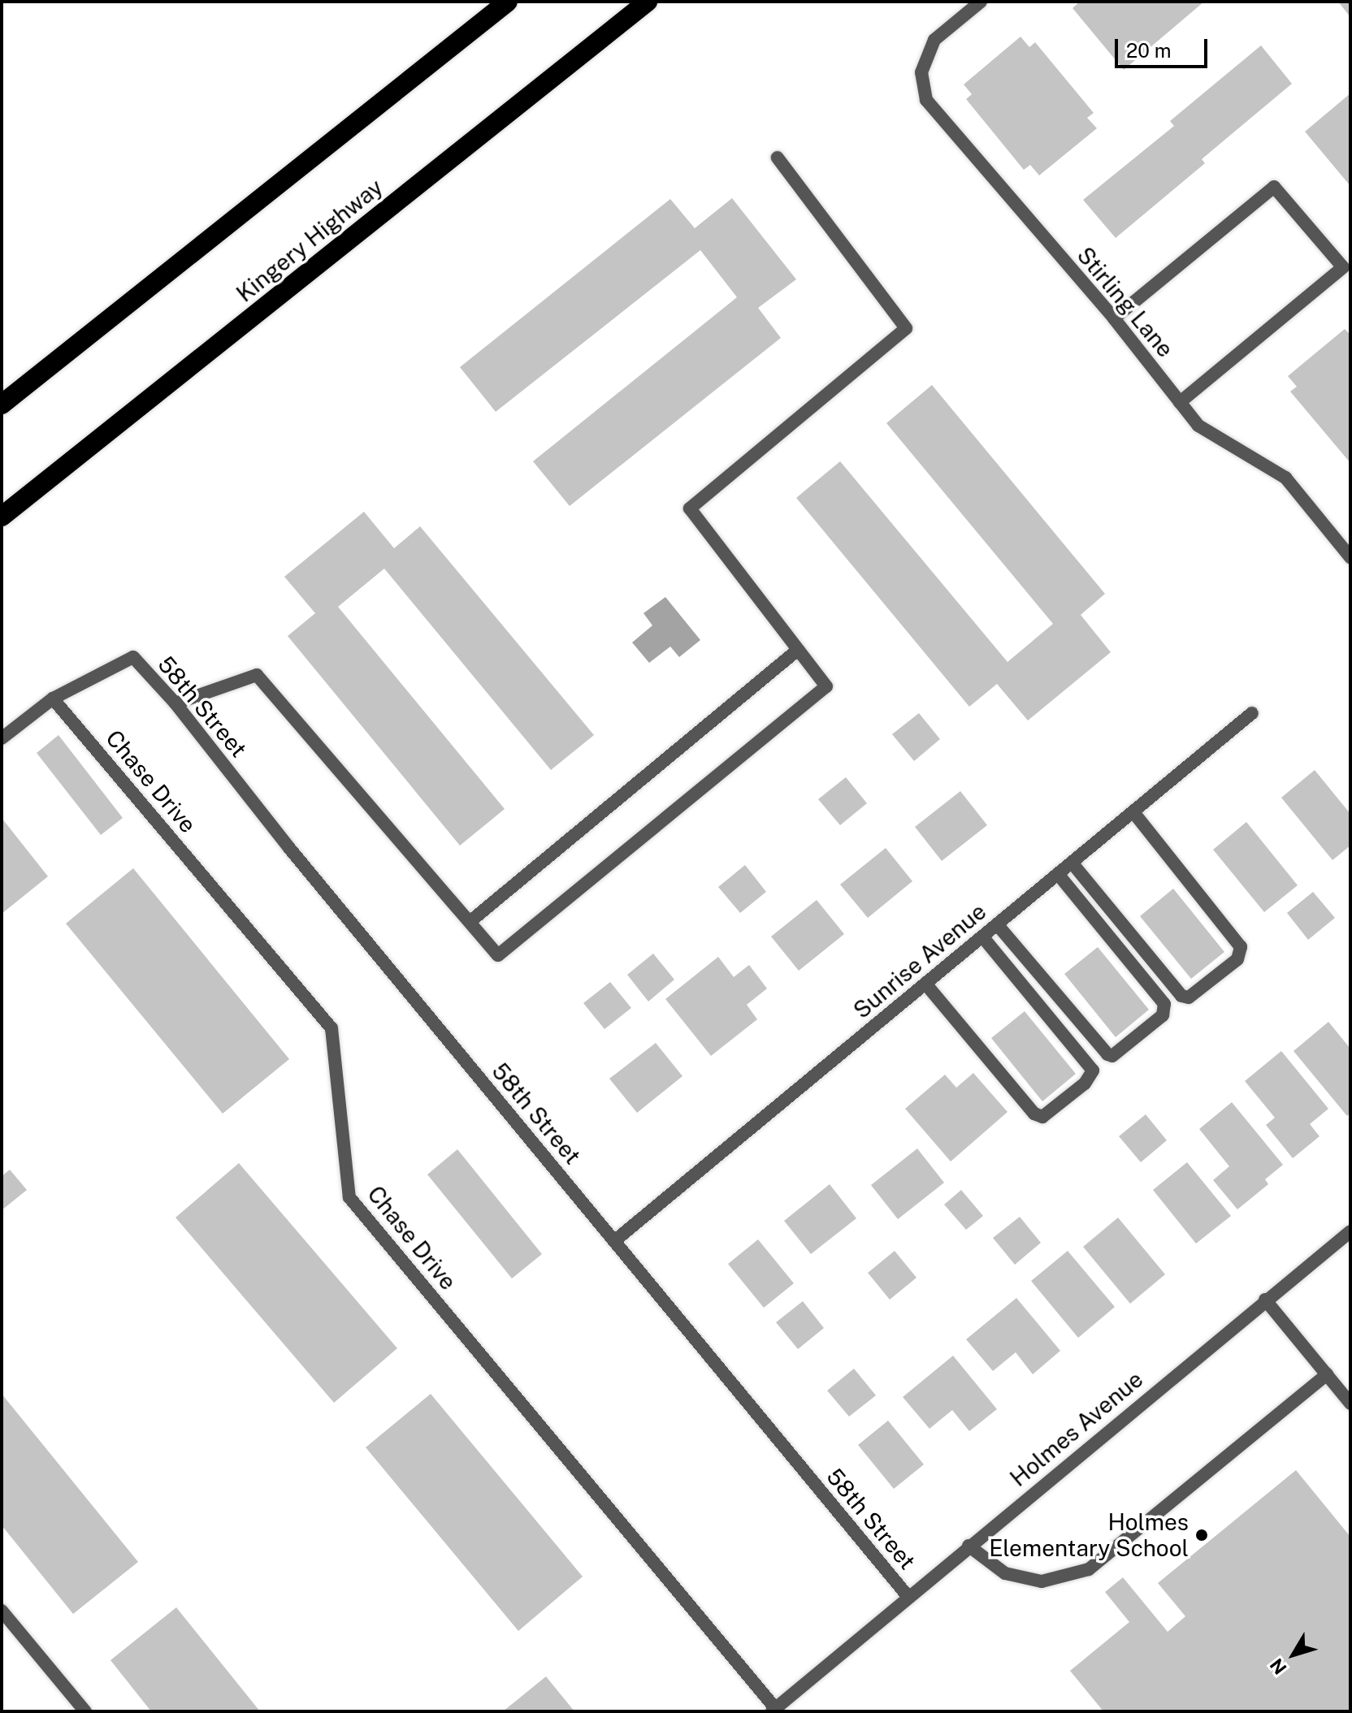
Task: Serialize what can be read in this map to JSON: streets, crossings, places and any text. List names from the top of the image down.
{
  "streets": {
    "highway": ["Kingery Highway"],
    "street": [
      "Stirling Lane",
      "58th Street",
      "Chase Drive",
      "Sunrise Avenue",
      "Holmes Avenue"
    ]
  },
  "crossings": [
    ["58th Street", "Chase Drive"],
    ["58th Street", "Sunrise Avenue"],
    ["58th Street", "Holmes Avenue"],
    ["Chase Drive", "Holmes Avenue"]
  ],
  "places": ["Holmes Elementary School"],
  "scale_bar": "20 m",
  "north": "bottom left"
}
